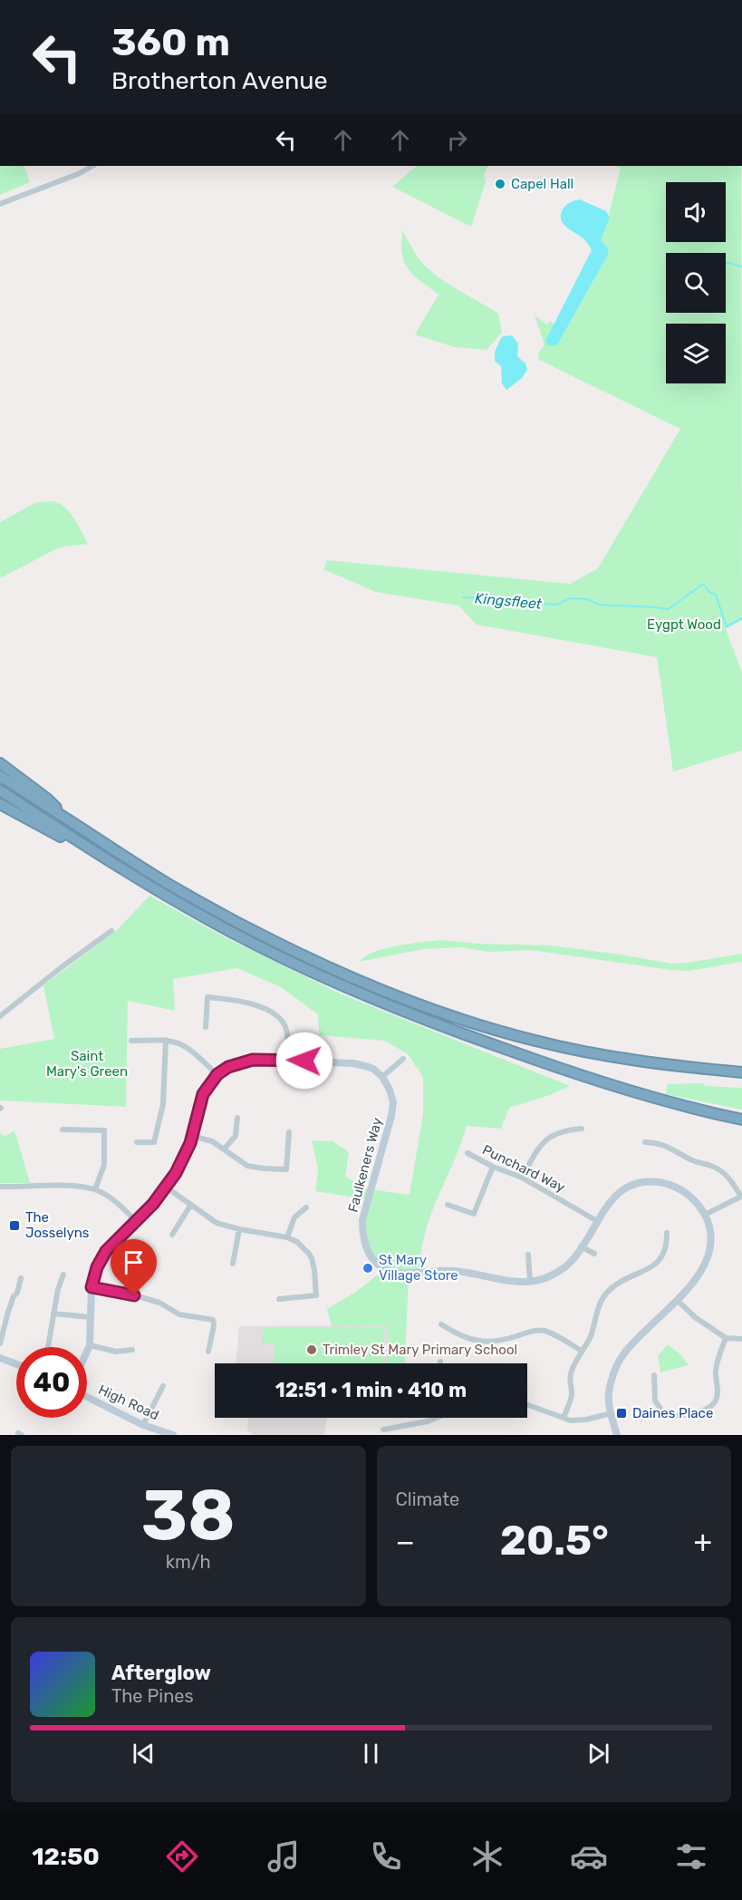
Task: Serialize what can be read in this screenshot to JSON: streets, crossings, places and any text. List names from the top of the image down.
{
  "streets": {
    "street": ["Faulkeners Way", "Punchard Way", "High Road"]
  },
  "crossings": [
    ["Faulkeners Way", "Punchard Way"]
  ],
  "water": ["Kingsfleet"],
  "parks": ["Eygpt Wood", "Saint Mary's Green"],
  "places": {
    "other": ["Capel Hall", "St Mary Village Store", "Trimley St Mary Primary School"],
    "transit": ["The Josselyns", "Daines Place"]
  },
  "page": {
    "turn": ["360 m", "Brotherton Avenue"],
    "limit": "40",
    "trip": "12:51 · 1 min · 410 m",
    "tile": [
      ["38", "km/h"],
      "Climate"
    ],
    "heat": ["−", "20.5°", "+"],
    "song": ["Afterglow", "The Pines"],
    "tabs": "12:50"
  }
}
